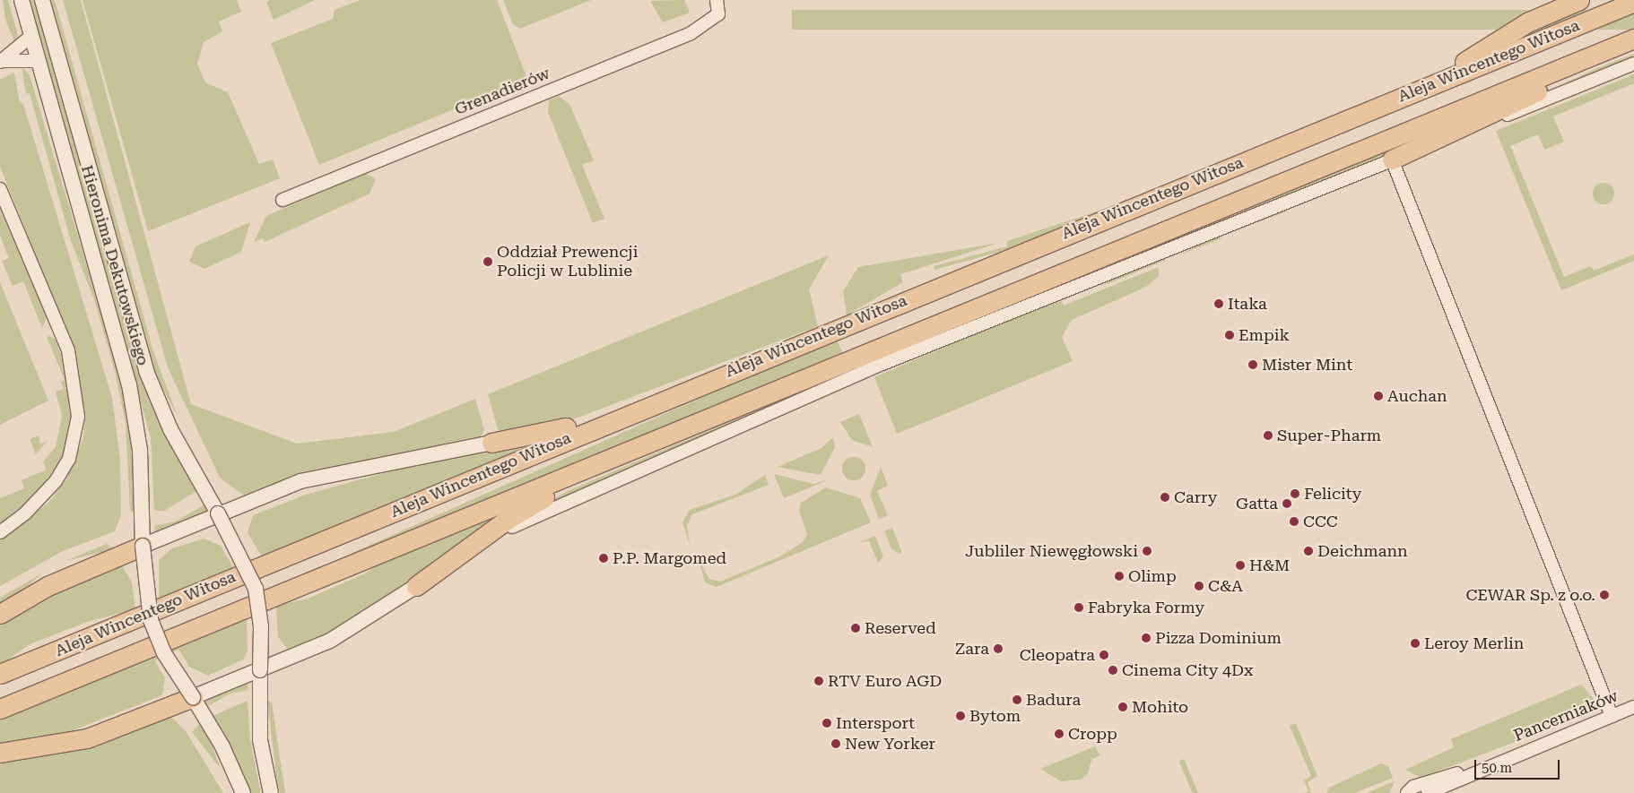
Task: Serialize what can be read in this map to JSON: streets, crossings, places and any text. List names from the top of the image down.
{
  "streets": {
    "main road": ["Aleja Wincentego Witosa"],
    "street": ["Grenadierów", "Hieronima Dekutowskiego", "Pancerniaków"]
  },
  "crossings": [
    ["Aleja Wincentego Witosa", "Hieronima Dekutowskiego"]
  ],
  "places": [
    "Oddział Prewencji Policji w Lublinie",
    "Itaka",
    "Empik",
    "Mister Mint",
    "Auchan",
    "Super-Pharm",
    "Felicity",
    "Carry",
    "Gatta",
    "CCC",
    "Jubliler Niewęgłowski",
    "Deichmann",
    "P.P. Margomed",
    "H&M",
    "Olimp",
    "C&A",
    "CEWAR Sp. z o.o.",
    "Fabryka Formy",
    "Reserved",
    "Pizza Dominium",
    "Leroy Merlin",
    "Zara",
    "Cleopatra",
    "Cinema City 4Dx",
    "RTV Euro AGD",
    "Badura",
    "Mohito",
    "Bytom",
    "Intersport",
    "Cropp",
    "New Yorker"
  ],
  "scale_bar": "50 m"
}
